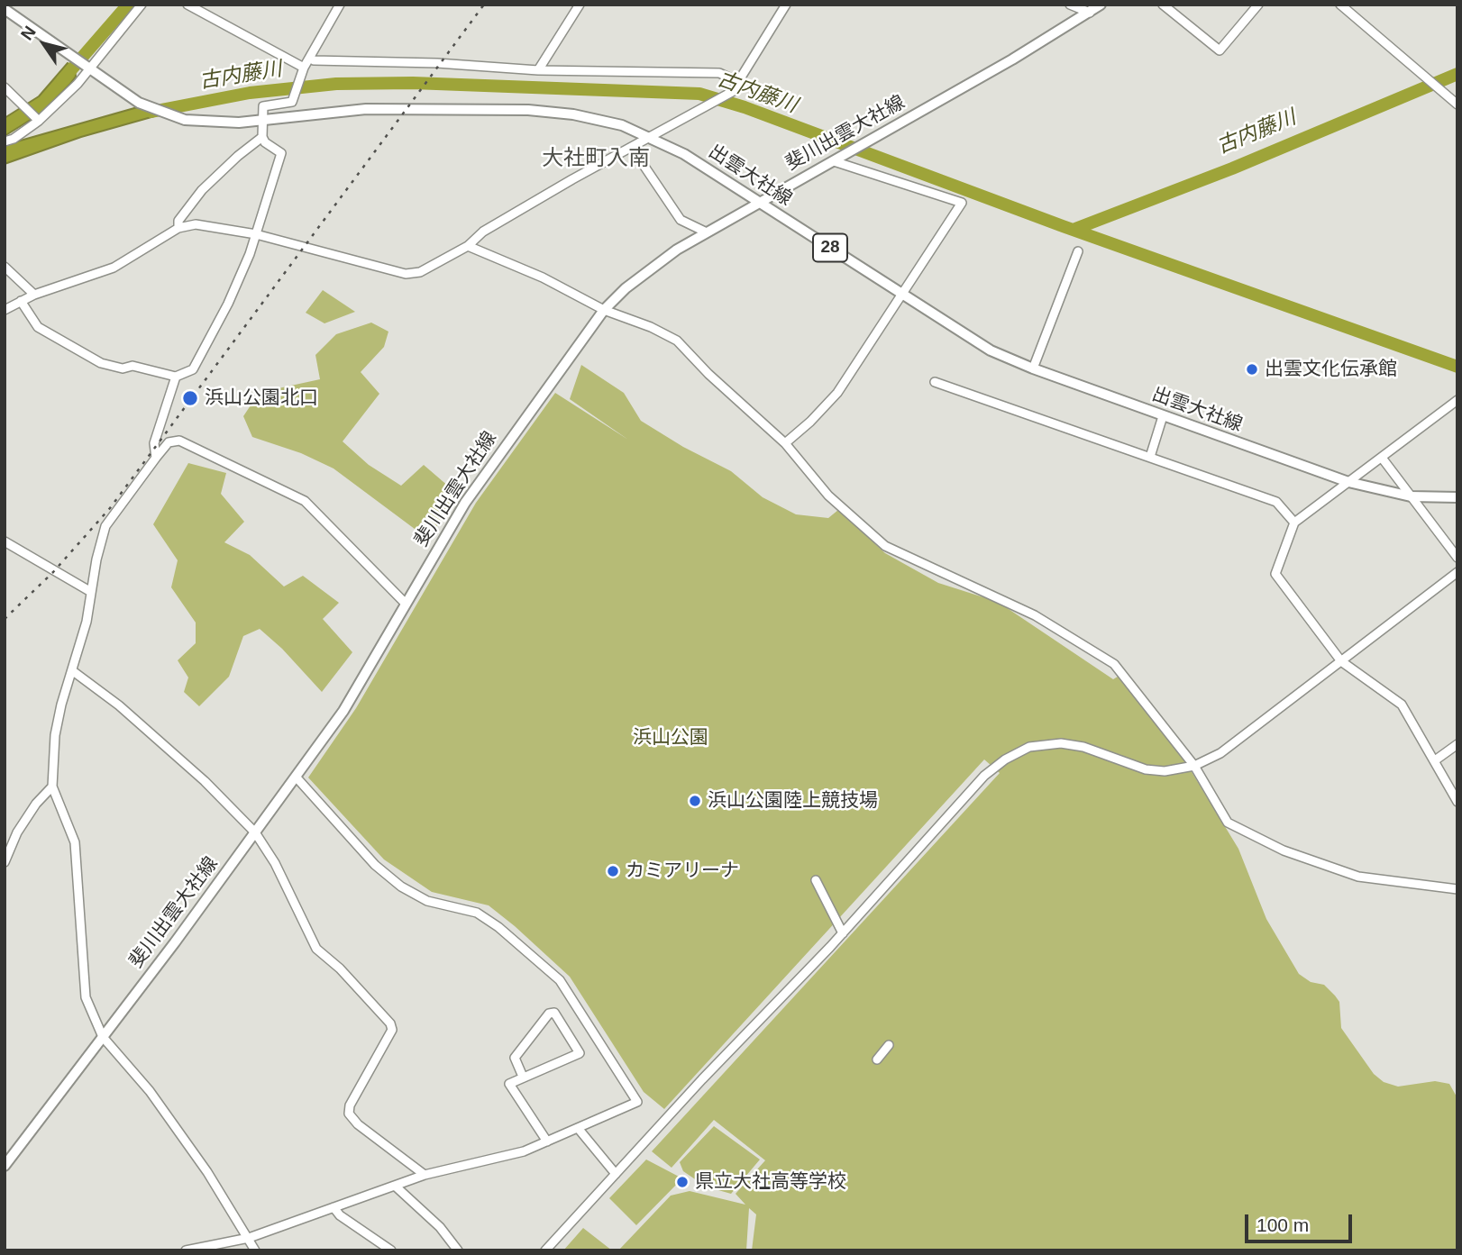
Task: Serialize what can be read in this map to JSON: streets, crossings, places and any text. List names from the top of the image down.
{
  "streets": {
    "main road": ["斐川出雲大社線", "出雲大社線", "28"]
  },
  "crossings": [
    ["斐川出雲大社線", "出雲大社線"]
  ],
  "districts": ["大社町入南"],
  "water": ["古内藤川"],
  "parks": ["浜山公園"],
  "places": [
    "出雲文化伝承館",
    "浜山公園北口",
    "浜山公園陸上競技場",
    "カミアリーナ",
    "県立大社高等学校"
  ],
  "scale_bar": "100 m",
  "north": "top left"
}
